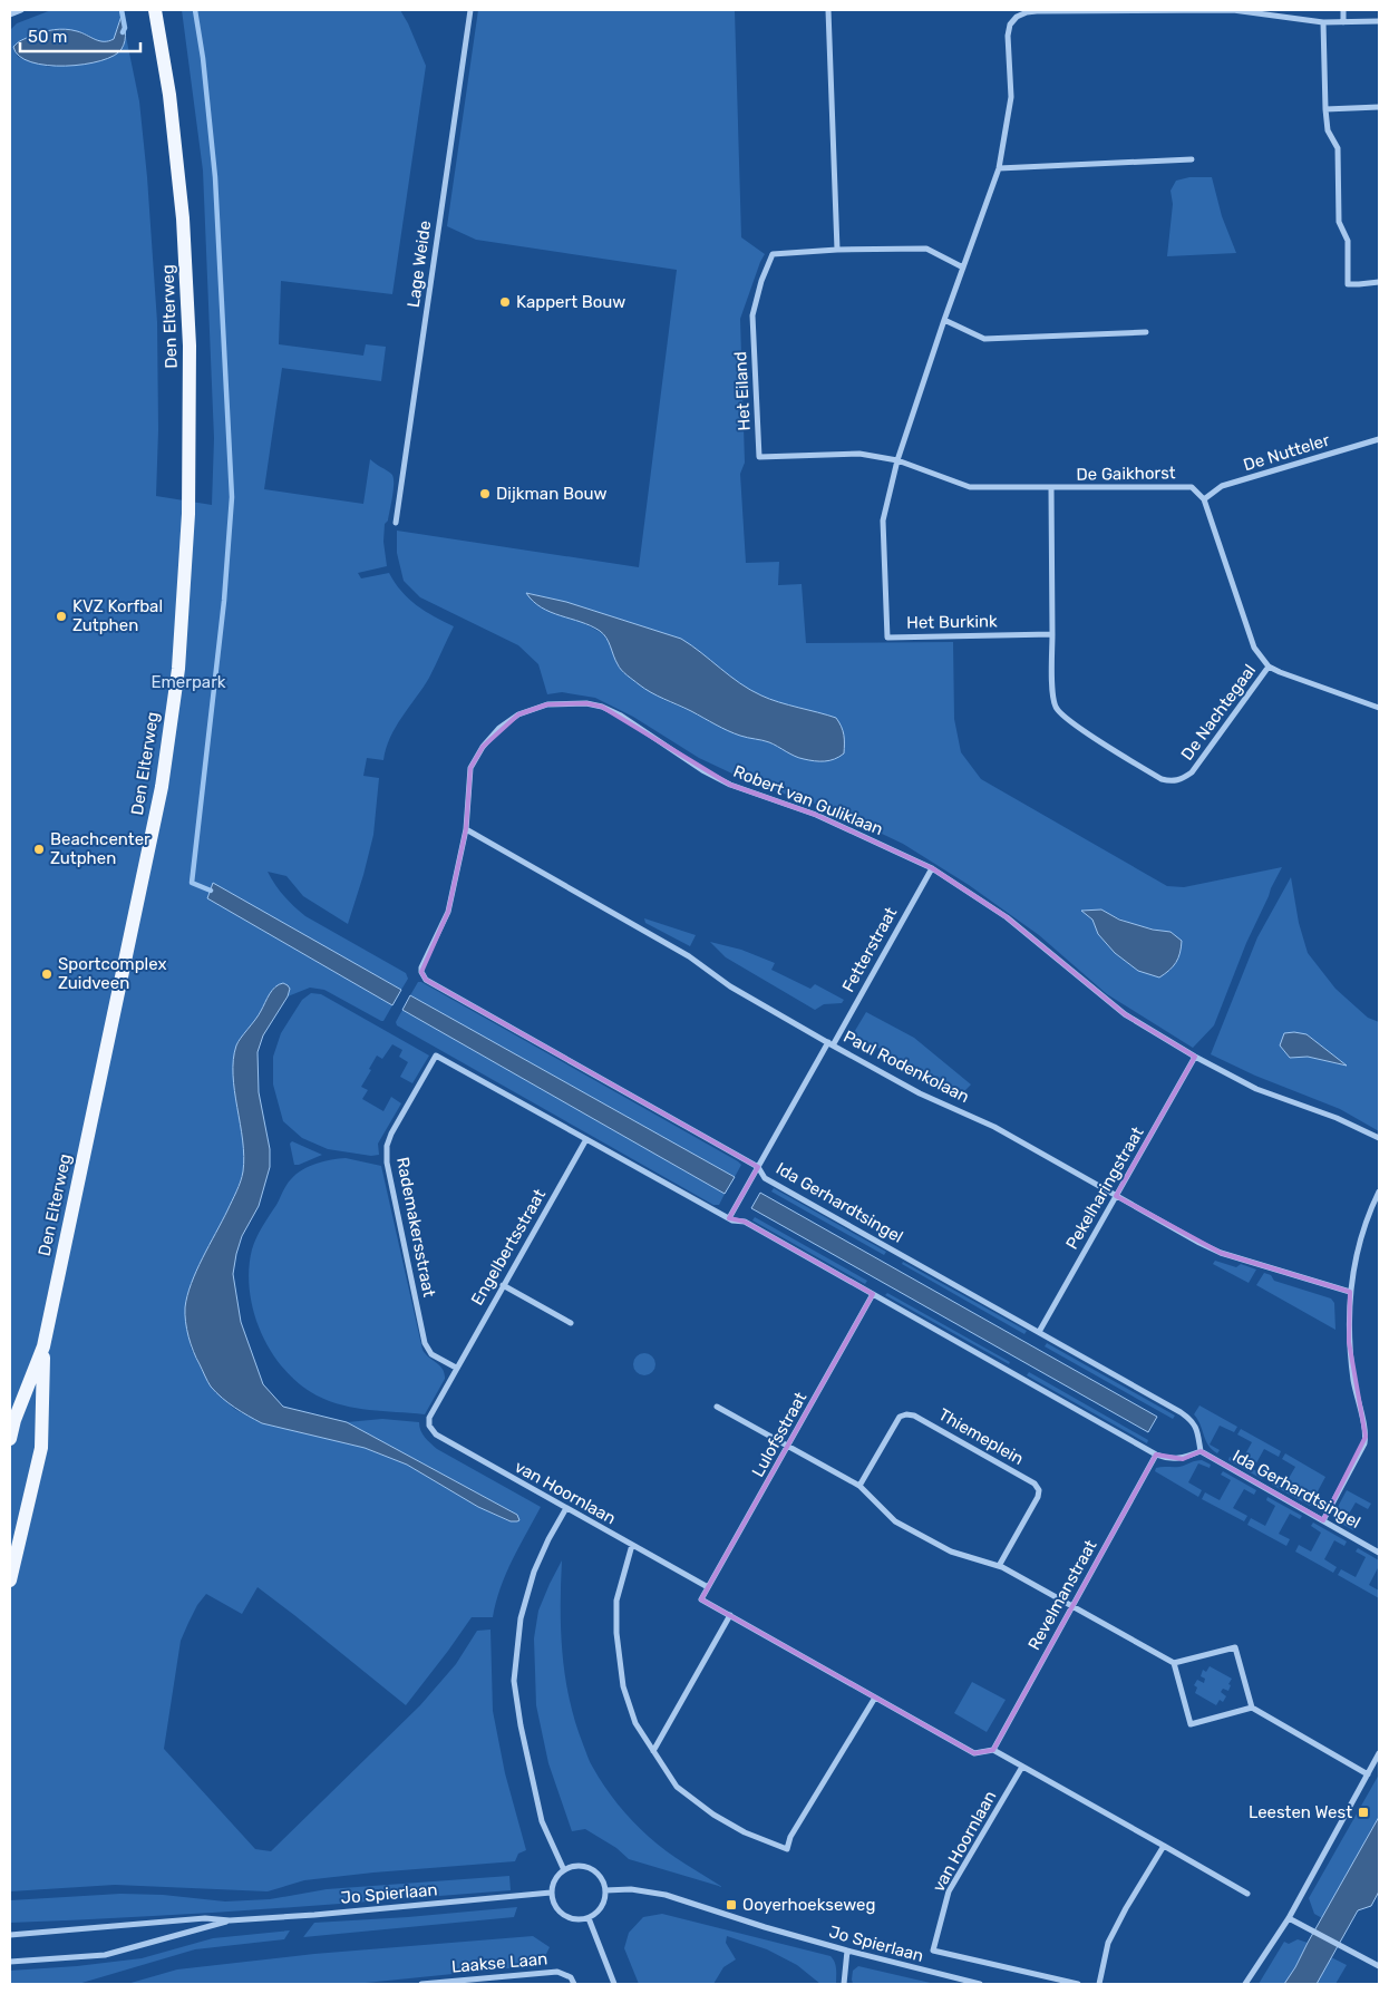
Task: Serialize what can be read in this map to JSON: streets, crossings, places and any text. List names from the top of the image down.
{
  "streets": {
    "main road": ["Den Elterweg"],
    "street": [
      "Lage Weide",
      "Het Eiland",
      "De Nutteler",
      "De Gaikhorst",
      "Het Burkink",
      "De Nachtegaal",
      "Robert van Guliklaan",
      "Fetterstraat",
      "Paul Rodenkolaan",
      "Pekelharingstraat",
      "Ida Gerhardtsingel",
      "Rademakersstraat",
      "Engelbertsstraat",
      "Lulofsstraat",
      "Thiemeplein",
      "van Hoornlaan",
      "Revelmanstraat",
      "Jo Spierlaan",
      "Laakse Laan"
    ]
  },
  "crossings": [
    ["Het Eiland", "De Gaikhorst"],
    ["Het Eiland", "Het Burkink"],
    ["De Nutteler", "De Gaikhorst"],
    ["De Gaikhorst", "Het Burkink"],
    ["Het Burkink", "De Nachtegaal"],
    ["Robert van Guliklaan", "Fetterstraat"],
    ["Robert van Guliklaan", "Paul Rodenkolaan"],
    ["Robert van Guliklaan", "Pekelharingstraat"],
    ["Robert van Guliklaan", "Ida Gerhardtsingel"],
    ["Fetterstraat", "Paul Rodenkolaan"],
    ["Fetterstraat", "Ida Gerhardtsingel"],
    ["Paul Rodenkolaan", "Pekelharingstraat"],
    ["Pekelharingstraat", "Ida Gerhardtsingel"],
    ["Rademakersstraat", "Engelbertsstraat"],
    ["Rademakersstraat", "van Hoornlaan"],
    ["Engelbertsstraat", "van Hoornlaan"],
    ["Lulofsstraat", "van Hoornlaan"]
  ],
  "parks": ["Emerpark"],
  "places": {
    "other": [
      "Kappert Bouw",
      "Dijkman Bouw",
      "KVZ Korfbal Zutphen",
      "Beachcenter Zutphen",
      "Sportcomplex Zuidveen"
    ],
    "transit": ["Leesten West", "Ooyerhoekseweg"]
  },
  "scale_bar": "50 m"
}
